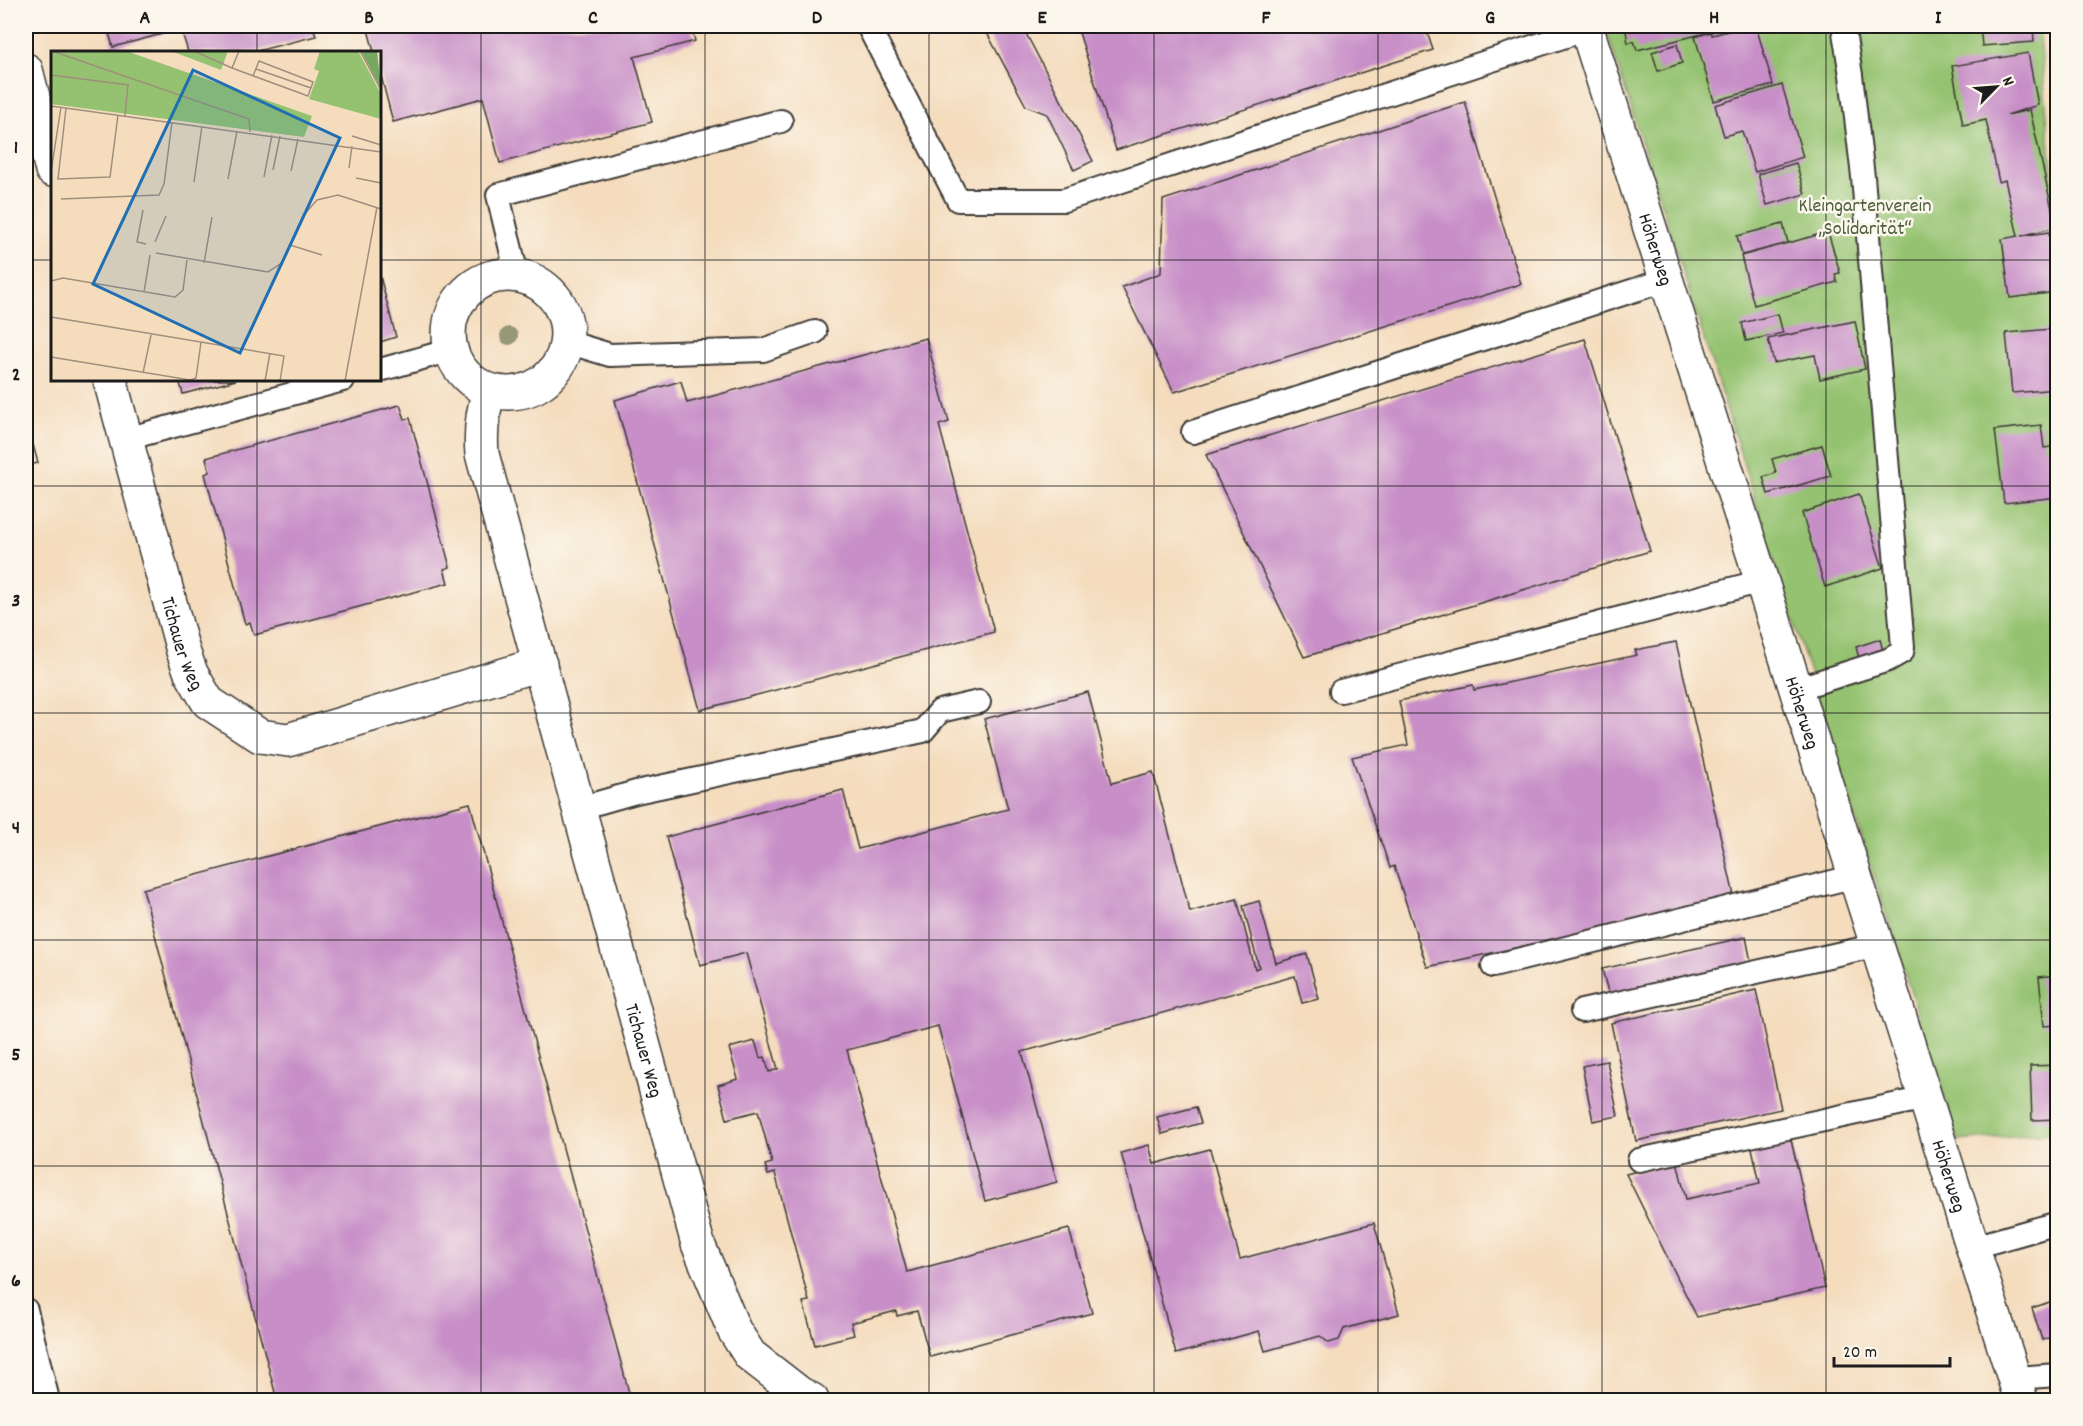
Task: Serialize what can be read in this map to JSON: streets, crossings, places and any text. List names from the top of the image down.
{
  "streets": {
    "street": ["Höherweg", "Tichauer Weg"]
  },
  "parks": ["Kleingartenverein „Solidarität“"],
  "scale_bar": "20 m",
  "north": "top right",
  "grid": {
    "columns": [
      "A",
      "B",
      "C",
      "D",
      "E",
      "F",
      "G",
      "H",
      "I"
    ],
    "rows": [
      "1",
      "2",
      "3",
      "4",
      "5",
      "6"
    ]
  }
}
